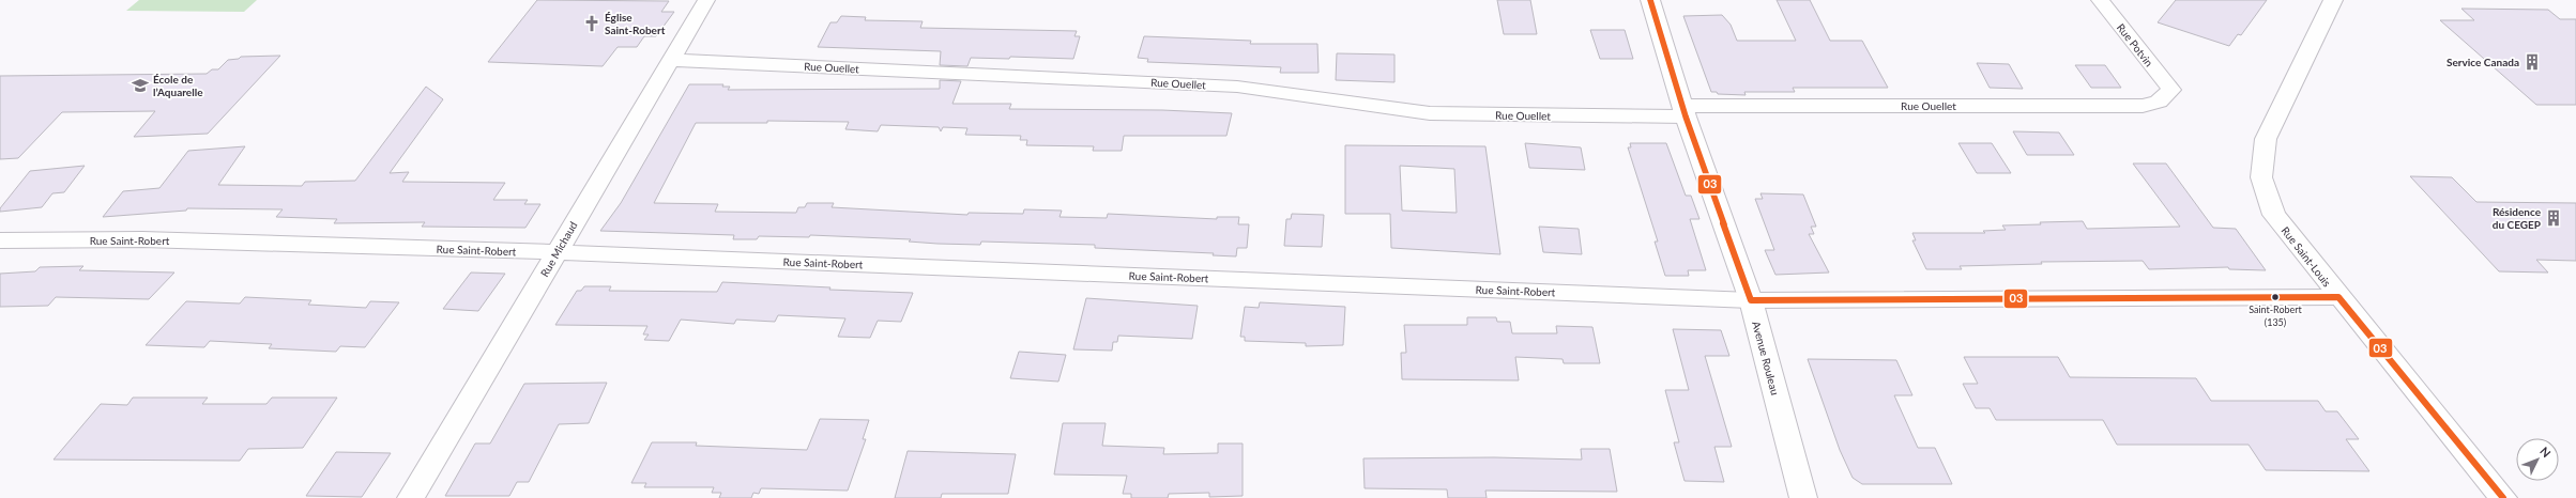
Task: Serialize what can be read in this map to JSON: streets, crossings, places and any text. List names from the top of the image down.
{
  "streets": {
    "street": [
      "Rue Potvin",
      "Rue Ouellet",
      "Rue Saint-Robert",
      "Rue Michaud",
      "Rue Saint-Louis",
      "Avenue Rouleau"
    ]
  },
  "crossings": [
    ["Rue Potvin", "Rue Ouellet"],
    ["Rue Ouellet", "Rue Michaud"],
    ["Rue Ouellet", "Avenue Rouleau"],
    ["Rue Saint-Robert", "Rue Michaud"],
    ["Rue Saint-Robert", "Rue Saint-Louis"],
    ["Rue Saint-Robert", "Avenue Rouleau"]
  ],
  "places": {
    "church": ["Église Saint-Robert"],
    "building": ["Service Canada", "Résidence du CEGEP"],
    "school or university": ["École de l’Aquarelle"],
    "other": ["Saint-Robert (135)"]
  },
  "lines": ["transit line 03"],
  "north": "top right"
}
